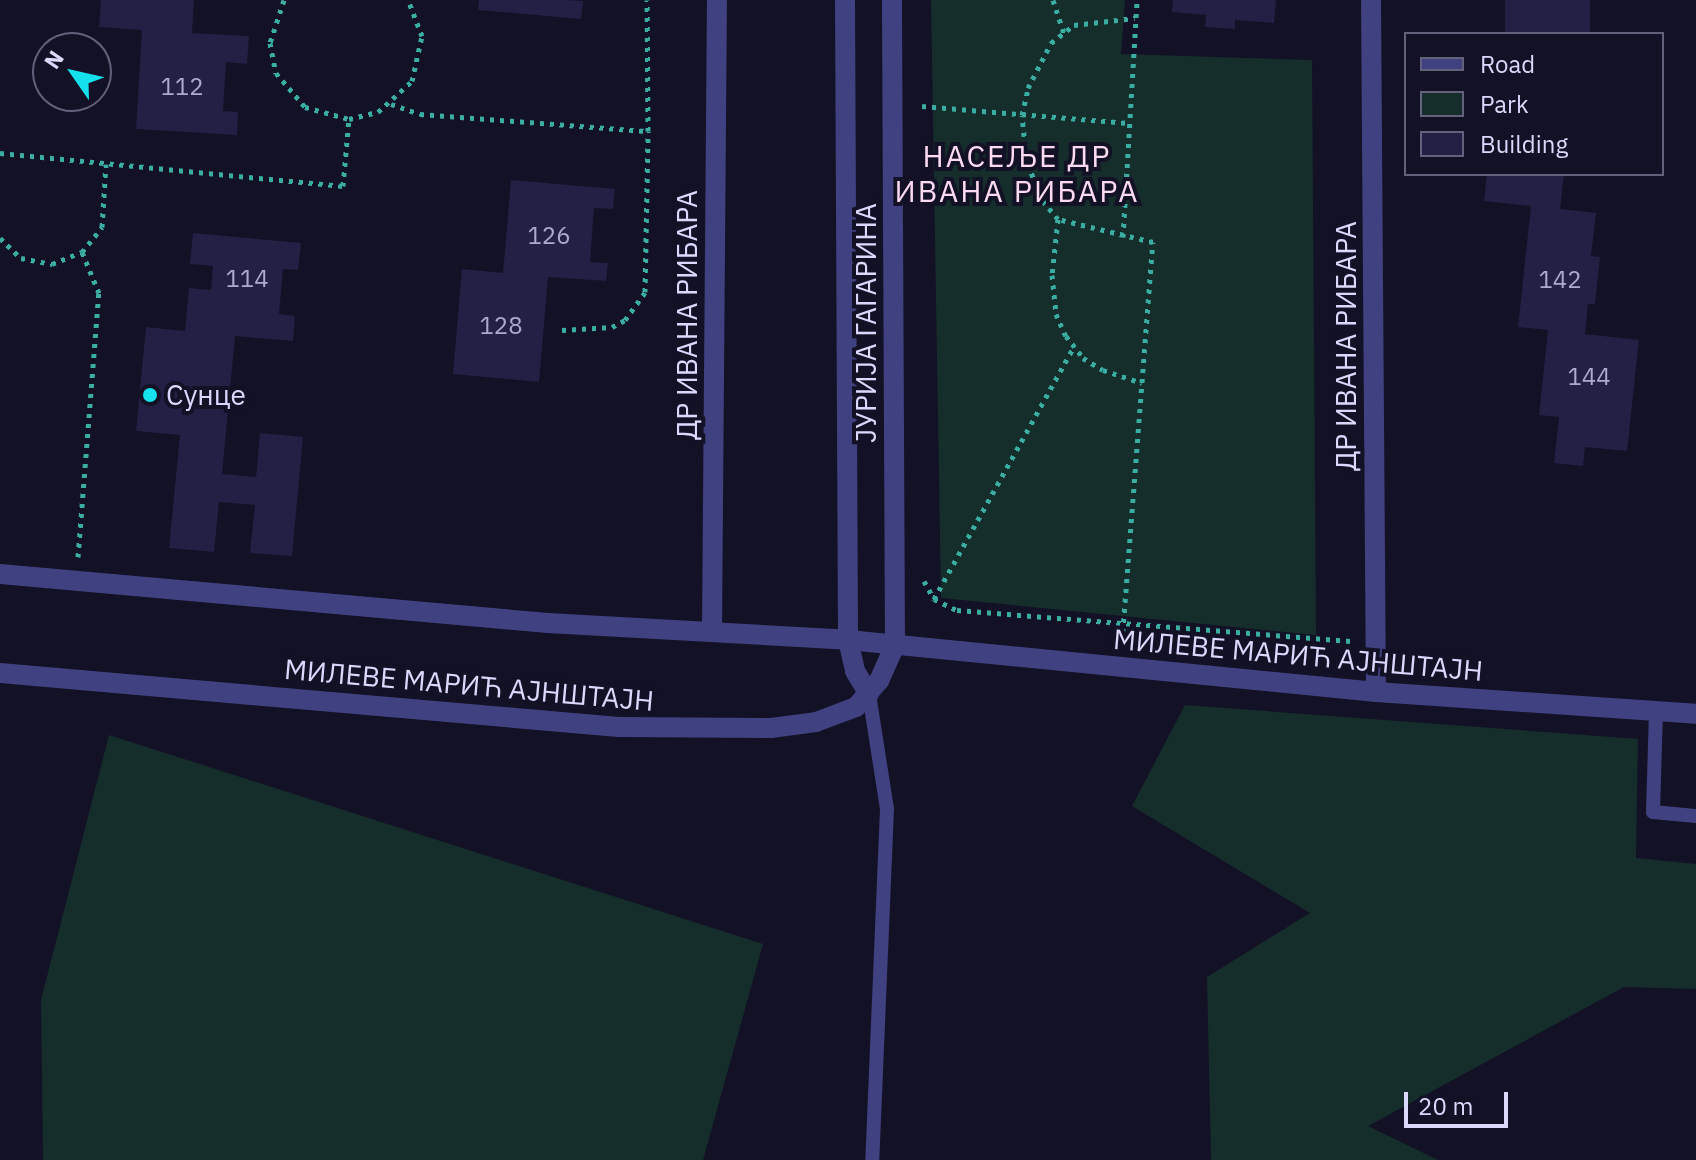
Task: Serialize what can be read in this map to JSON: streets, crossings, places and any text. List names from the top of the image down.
{
  "streets": {
    "street": ["ДР ИВАНА РИБАРА", "ЈУРИЈА ГАГАРИНА", "МИЛЕВЕ МАРИЋ АЈНШТАЈН"]
  },
  "crossings": [
    ["ДР ИВАНА РИБАРА", "МИЛЕВЕ МАРИЋ АЈНШТАЈН"],
    ["ЈУРИЈА ГАГАРИНА", "МИЛЕВЕ МАРИЋ АЈНШТАЈН"]
  ],
  "districts": ["НАСЕЉЕ ДР ИВАНА РИБАРА"],
  "places": ["Сунце"],
  "house_numbers": [
    "112",
    "126",
    "114",
    "142",
    "128",
    "144"
  ],
  "legend": ["Road", "Park", "Building"],
  "scale_bar": "20 m",
  "north": "top left"
}
